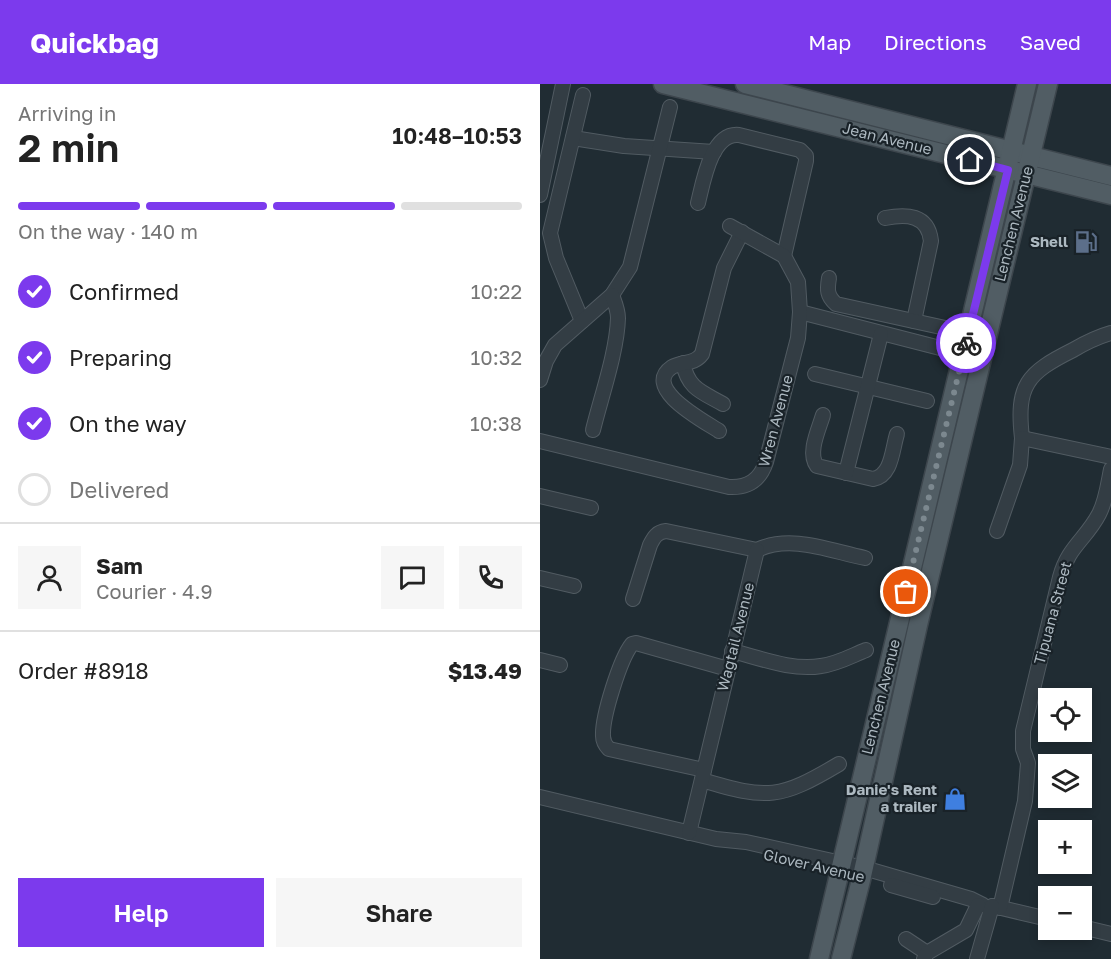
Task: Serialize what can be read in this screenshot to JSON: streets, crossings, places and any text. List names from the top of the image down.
{
  "streets": {
    "main road": ["Jean Avenue", "Lenchen Avenue"],
    "street": [
      "Wren Avenue",
      "Tipuana Street",
      "Wagtail Avenue",
      "Glover Avenue"
    ]
  },
  "crossings": [
    ["Jean Avenue", "Lenchen Avenue"],
    ["Lenchen Avenue", "Glover Avenue"],
    ["Tipuana Street", "Glover Avenue"],
    ["Wagtail Avenue", "Glover Avenue"]
  ],
  "places": {
    "fuel station": ["Shell"],
    "shop": ["Danie's Rent a trailer"]
  },
  "page": {
    "header": "Quickbag",
    "nav": ["Map", "Directions", "Saved"],
    "heading": ["2 min", "Arriving in", "10:48–10:53"],
    "panel": [
      "Sam",
      "Courier · 4.9",
      "Order #8918",
      "$13.49"
    ],
    "bar": "On the way · 140 m",
    "list": [
      ["Confirmed", "10:22"],
      ["Preparing", "10:32"],
      ["On the way", "10:38"],
      "Delivered"
    ],
    "map_buttons": ["+", "−"],
    "buttons": ["Help", "Share"]
  }
}
